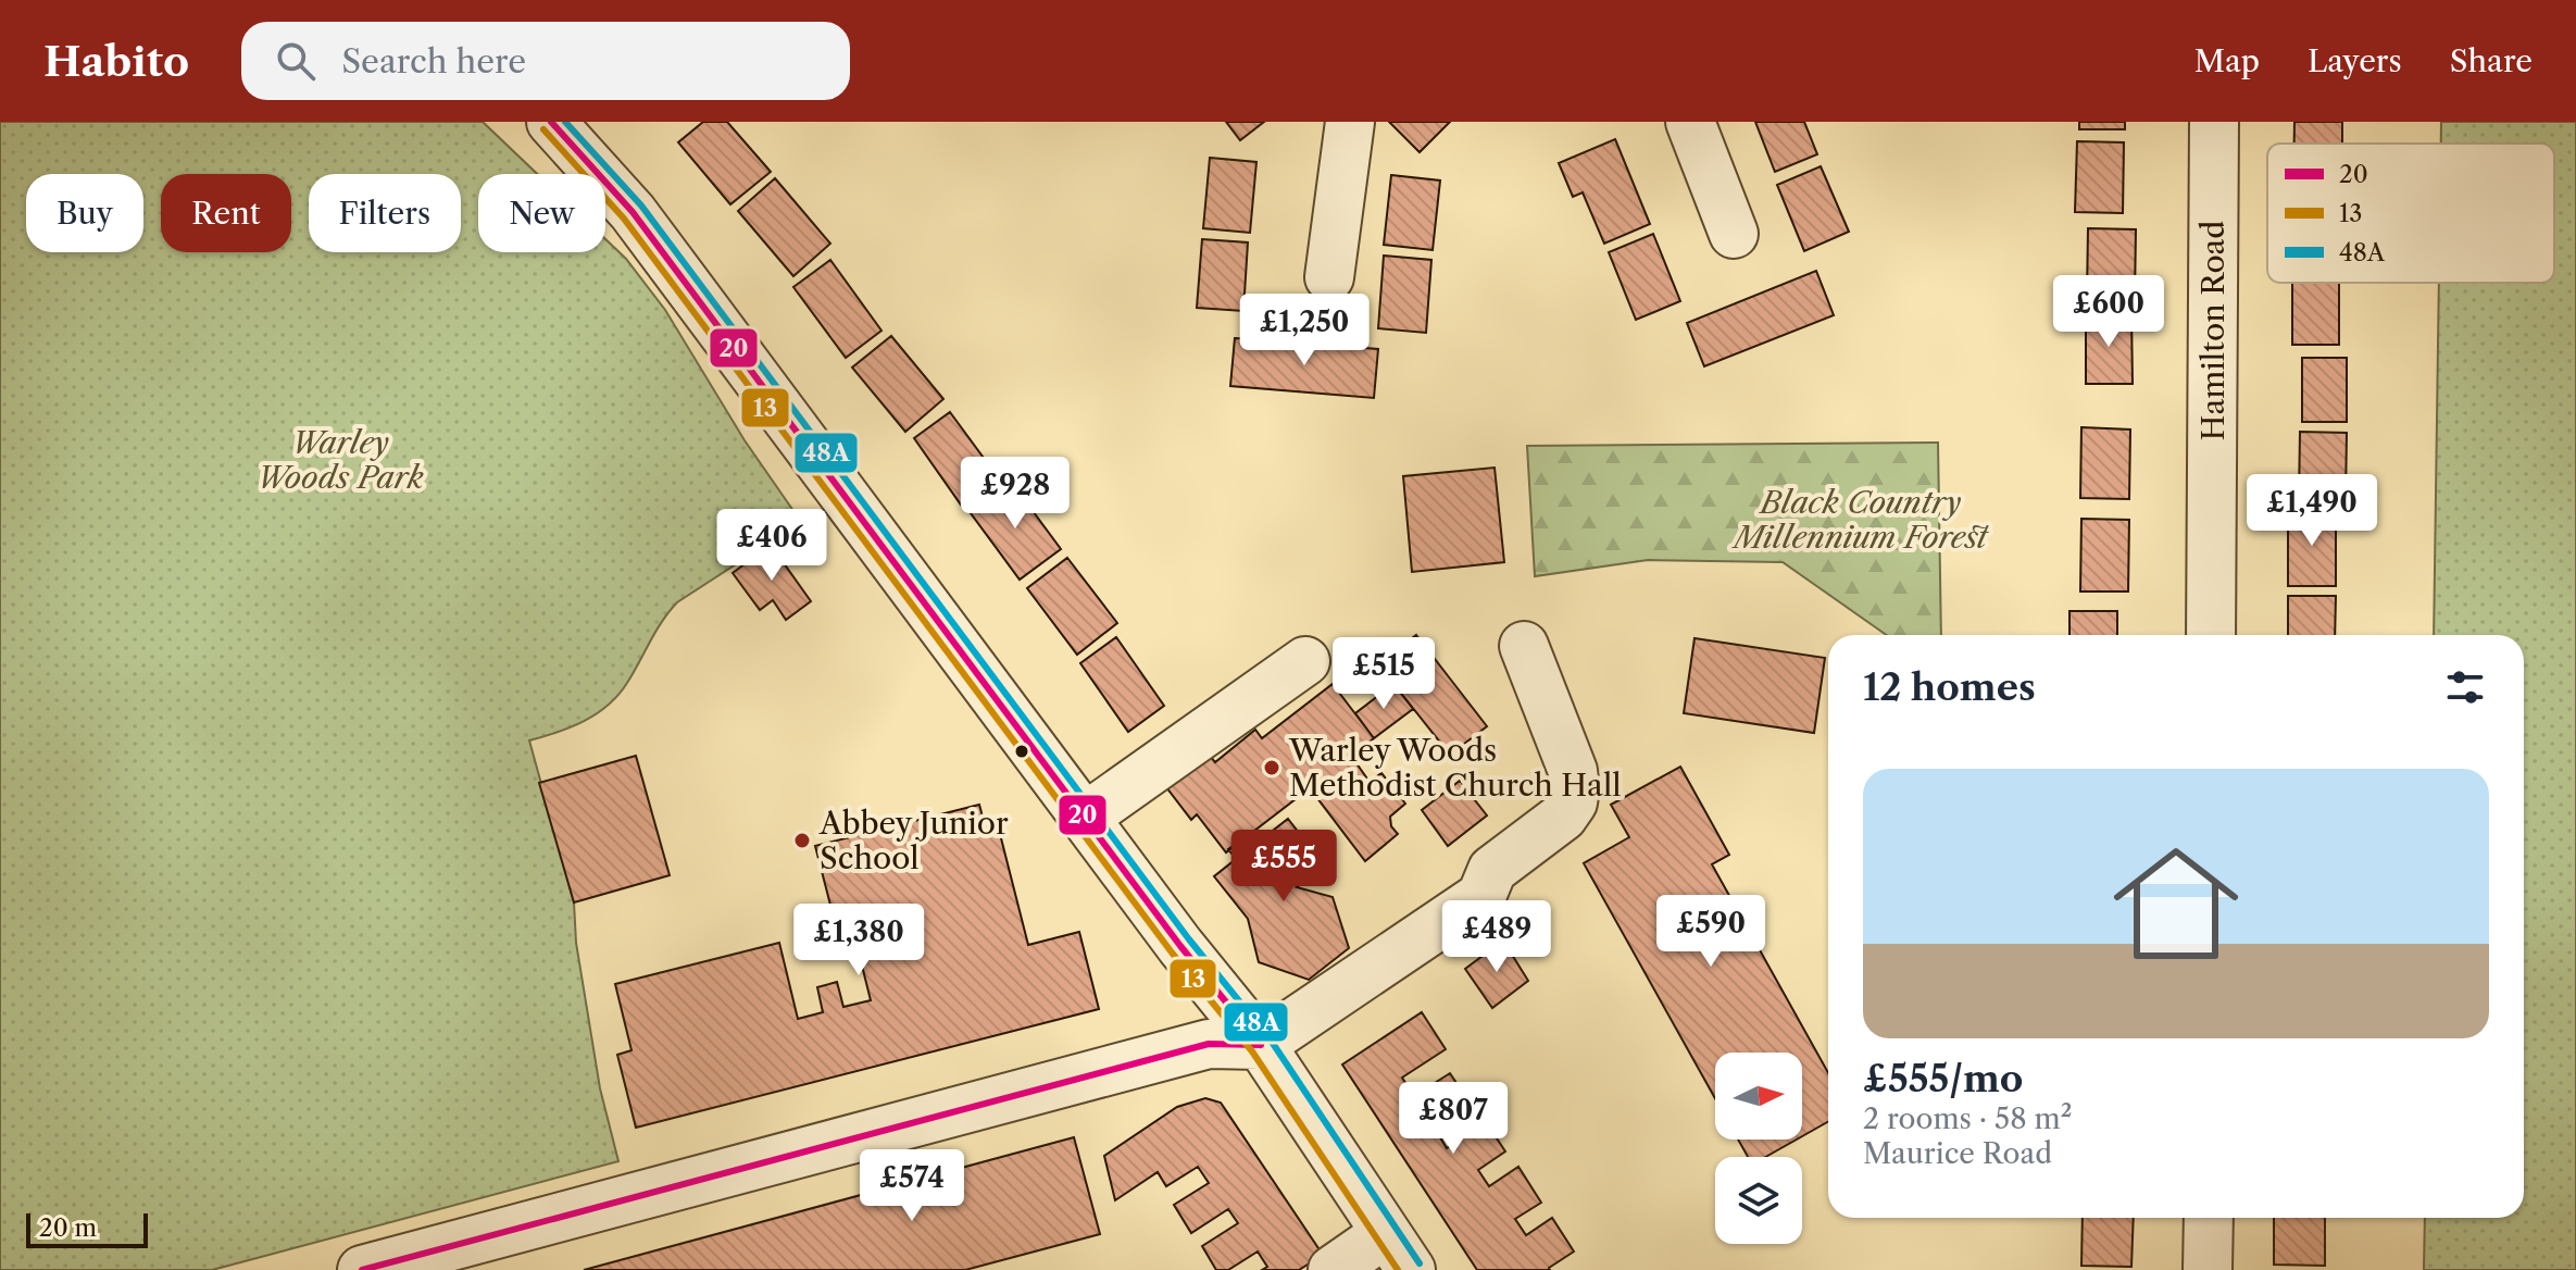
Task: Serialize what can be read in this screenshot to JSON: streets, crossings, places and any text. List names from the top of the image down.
{
  "streets": {
    "street": ["Hamilton Road"]
  },
  "parks": ["Warley Woods Park", "Black Country Millennium Forest"],
  "places": ["Warley Woods Methodist Church Hall", "Abbey Junior School"],
  "lines": ["transit line 20", "transit line 48A", "transit line 13"],
  "legend": ["20", "13", "48A"],
  "scale_bar": "20 m",
  "north": "right",
  "page": {
    "header": "Habito",
    "search": "Search here",
    "nav": ["Map", "Layers", "Share"],
    "chip": [
      "Buy",
      "Rent",
      "Filters",
      "New"
    ],
    "price": [
      "£600",
      "£1,250",
      "£928",
      "£1,490",
      "£406",
      "£515",
      "£555",
      "£590",
      "£489",
      "£1,380",
      "£807",
      "£574"
    ],
    "heading": "12 homes",
    "list": [
      {
        "name": "£555/mo",
        "note": "2 rooms · 58 m² · Maurice Road"
      }
    ],
    "scale": "20 m"
  }
}
